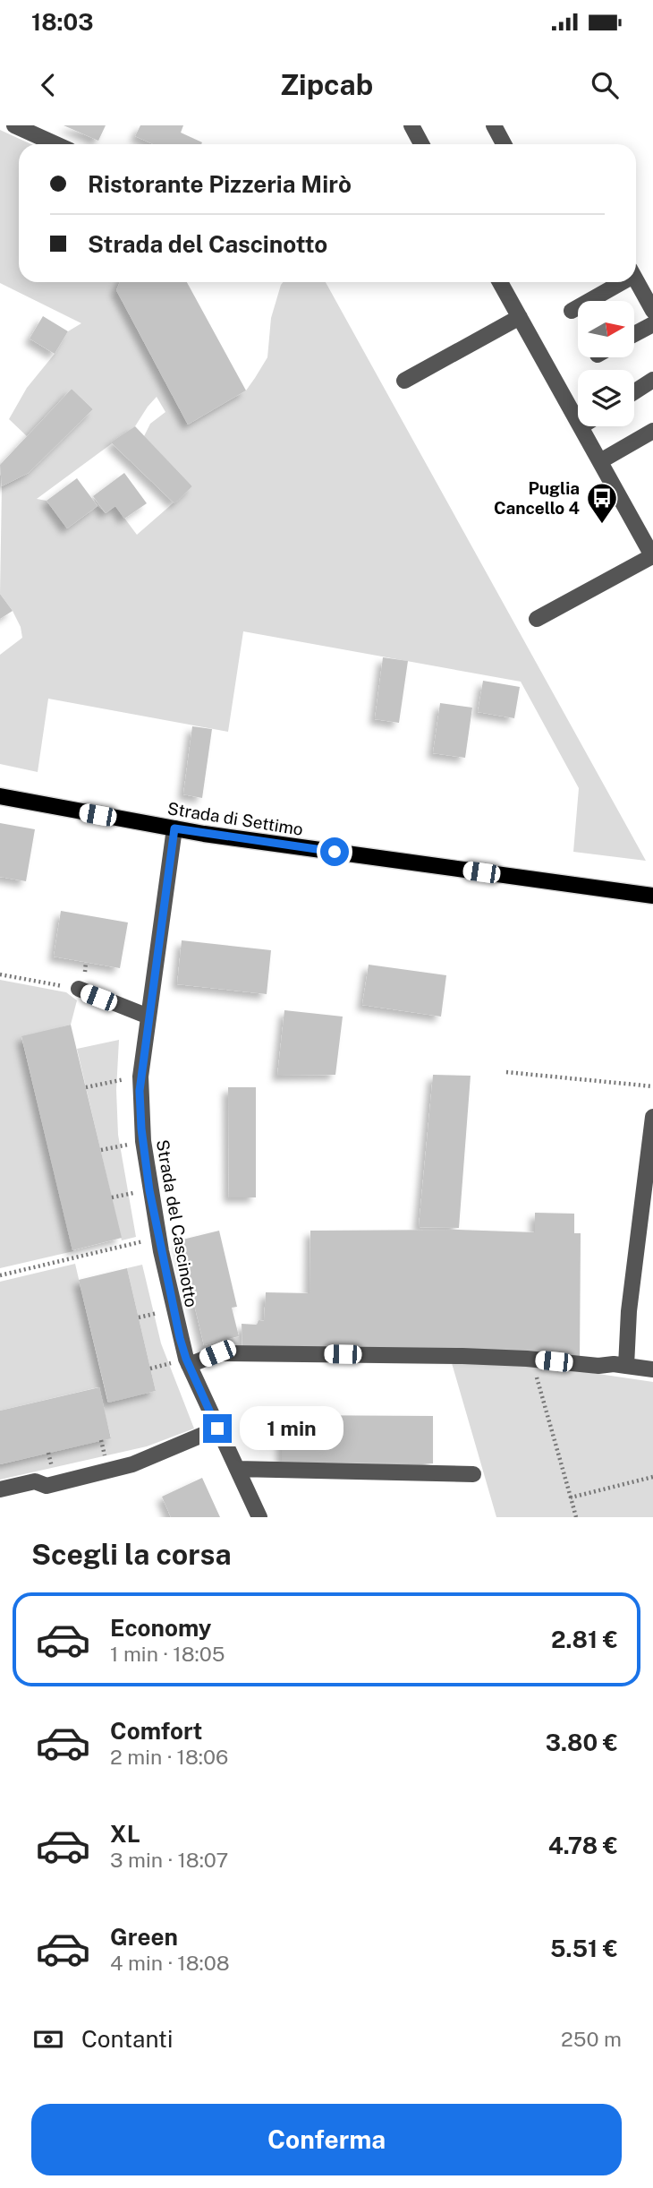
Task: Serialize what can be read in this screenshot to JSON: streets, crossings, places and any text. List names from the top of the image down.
{
  "streets": {
    "main road": ["Strada di Settimo"],
    "street": ["Strada del Cascinotto"]
  },
  "crossings": [
    ["Strada di Settimo", "Strada del Cascinotto"]
  ],
  "places": {
    "bus stop": ["Puglia Cancello 4"]
  },
  "north": "right",
  "page": {
    "status": "18:03",
    "header": "Zipcab",
    "banner": ["Ristorante Pizzeria Mirò", "Strada del Cascinotto"],
    "bubble": "1 min",
    "heading": "Scegli la corsa",
    "list": [
      {
        "name": "Economy",
        "note": "1 min · 18:05",
        "value": "2.81 €"
      },
      {
        "name": "Comfort",
        "note": "2 min · 18:06",
        "value": "3.80 €"
      },
      {
        "name": "XL",
        "note": "3 min · 18:07",
        "value": "4.78 €"
      },
      {
        "name": "Green",
        "note": "4 min · 18:08",
        "value": "5.51 €"
      }
    ],
    "pay": ["Contanti", "250 m"],
    "buttons": "Conferma"
  }
}
